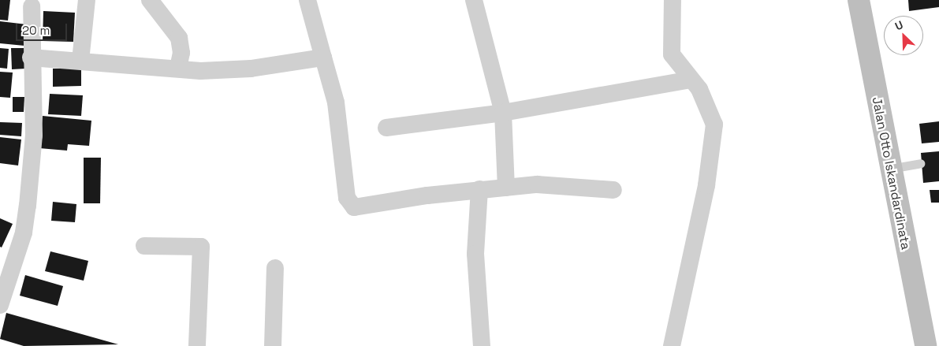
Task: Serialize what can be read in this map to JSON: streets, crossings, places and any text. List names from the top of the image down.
{
  "streets": {
    "main road": ["Jalan Otto Iskandardinata"]
  },
  "scale_bar": "20 m",
  "north": "top left"
}
